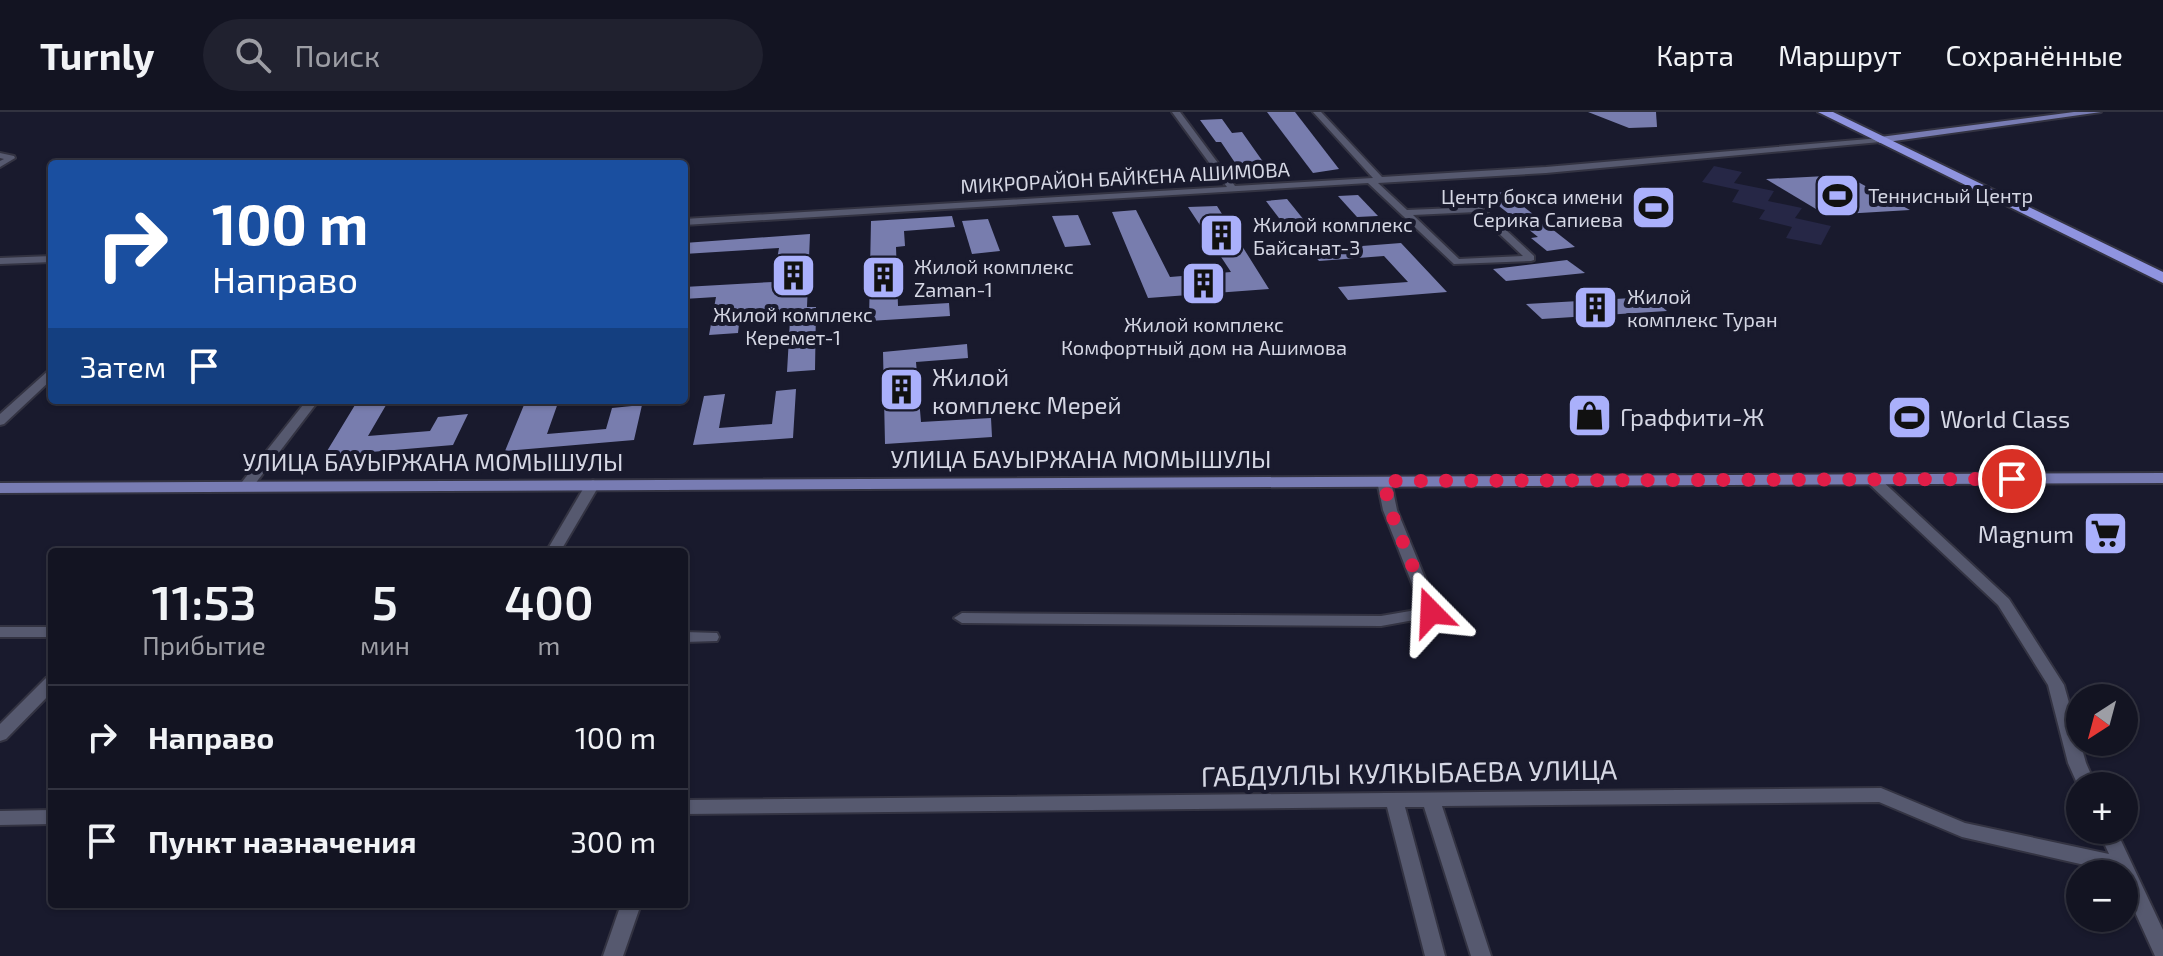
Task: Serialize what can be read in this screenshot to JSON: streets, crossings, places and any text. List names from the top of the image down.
{
  "streets": {
    "main road": ["УЛИЦА БАУЫРЖАНА МОМЫШУЛЫ"],
    "street": ["МИКРОРАЙОН БАЙКЕНА АШИМОВА", "ГАБДУЛЛЫ КУЛКЫБАЕВА УЛИЦА"]
  },
  "places": {
    "sports": ["Теннисный Центр", "Центр бокса имени Серика Сапиева", "World Class"],
    "building": [
      "Жилой комплекс Байсанат-3",
      "Жилой комплекс Керемет-1",
      "Жилой комплекс Zaman-1",
      "Жилой комплекс Комфортный дом на Ашимова",
      "Жилой комплекс Туран",
      "Жилой комплекс Мерей"
    ],
    "shop": ["Граффити-Ж"],
    "supermarket": ["Magnum"]
  },
  "north": "bottom left",
  "page": {
    "header": "Turnly",
    "search": "Поиск",
    "nav": ["Карта", "Маршрут", "Сохранённые"],
    "turn": ["100 m", "Направо"],
    "then": "Затем",
    "eta": [
      "11:53",
      "Прибытие",
      "5",
      "мин",
      "400",
      "m"
    ],
    "map_buttons": ["+", "−"],
    "list": [
      {
        "name": "Направо",
        "value": "100 m"
      },
      {
        "name": "Пункт назначения",
        "value": "300 m"
      }
    ]
  }
}
